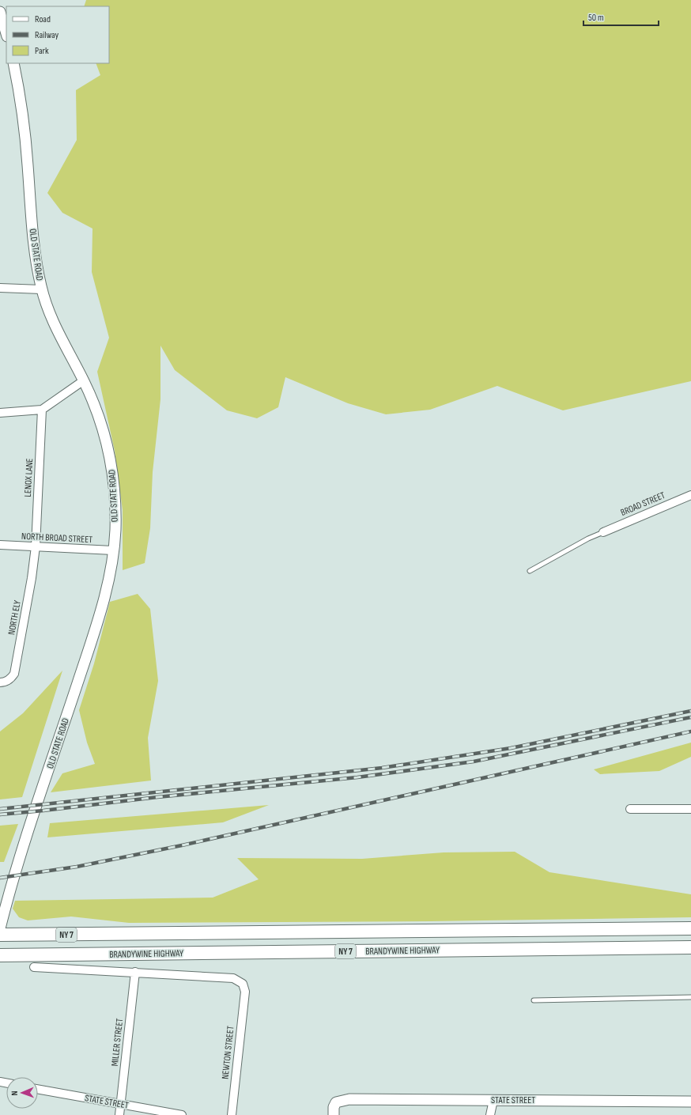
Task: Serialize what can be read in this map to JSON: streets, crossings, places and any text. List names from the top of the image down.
{
  "streets": {
    "main road": ["NY 7", "BRANDYWINE HIGHWAY"],
    "street": [
      "OLD STATE ROAD",
      "LENOX LANE",
      "BROAD STREET",
      "NORTH BROAD STREET",
      "NORTH ELY",
      "MILLER STREET",
      "NEWTON STREET",
      "STATE STREET"
    ]
  },
  "crossings": [
    ["OLD STATE ROAD", "NORTH BROAD STREET"],
    ["LENOX LANE", "NORTH BROAD STREET"],
    ["LENOX LANE", "NORTH ELY"],
    ["NORTH BROAD STREET", "NORTH ELY"],
    ["MILLER STREET", "NEWTON STREET"],
    ["MILLER STREET", "STATE STREET"]
  ],
  "legend": ["Road", "Railway", "Park"],
  "scale_bar": "50 m",
  "north": "left"
}
